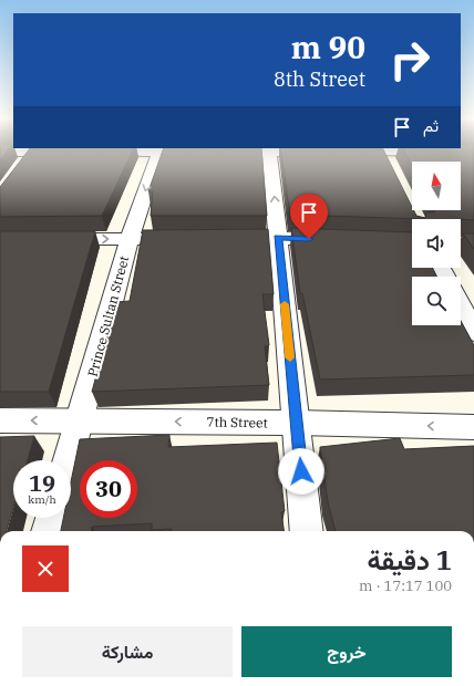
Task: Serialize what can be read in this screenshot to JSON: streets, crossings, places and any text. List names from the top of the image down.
{
  "streets": {
    "street": ["Prince Sultan Street", "7th Street"]
  },
  "crossings": [
    ["Prince Sultan Street", "7th Street"]
  ],
  "north": "top",
  "page": {
    "turn": ["90 m", "8th Street"],
    "then": "ثم",
    "speed": "19 km/h",
    "limit": "30",
    "heading": ["1 دقيقة", "100 m · 17:17"],
    "buttons": ["خروج", "مشاركة"]
  }
}
